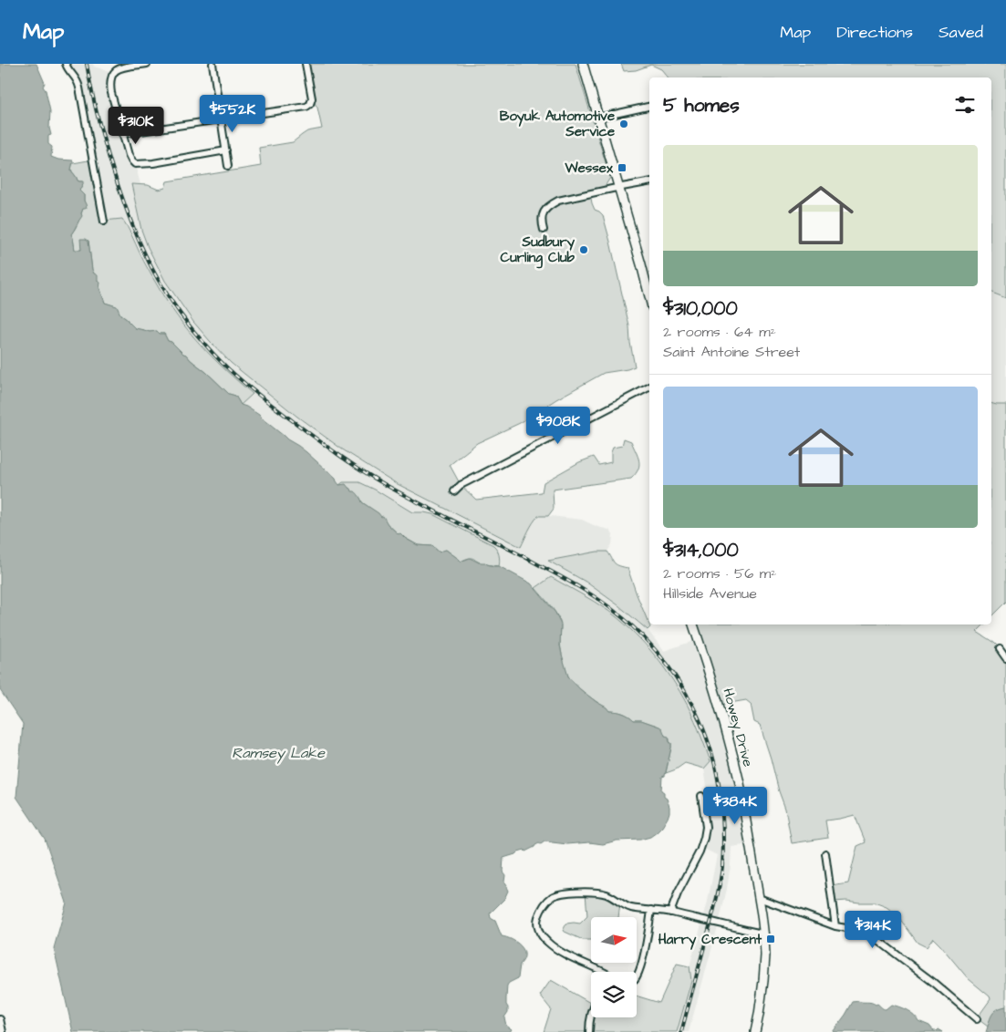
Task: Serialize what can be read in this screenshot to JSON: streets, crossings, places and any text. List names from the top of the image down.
{
  "streets": {
    "main road": ["Howey Drive"]
  },
  "water": ["Ramsey Lake"],
  "places": {
    "other": ["Boyuk Automotive Service", "Sudbury Curling Club"],
    "transit": ["Wessex", "Harry Crescent"]
  },
  "north": "right",
  "page": {
    "header": "Map",
    "nav": ["Map", "Directions", "Saved"],
    "heading": "5 homes",
    "price": [
      "$552K",
      "$310K",
      "$908K",
      "$384K",
      "$314K"
    ],
    "list": [
      {
        "name": "$310,000",
        "note": "2 rooms · 64 m² · Saint Antoine Street"
      },
      {
        "name": "$314,000",
        "note": "2 rooms · 56 m² · Hillside Avenue"
      }
    ]
  }
}
